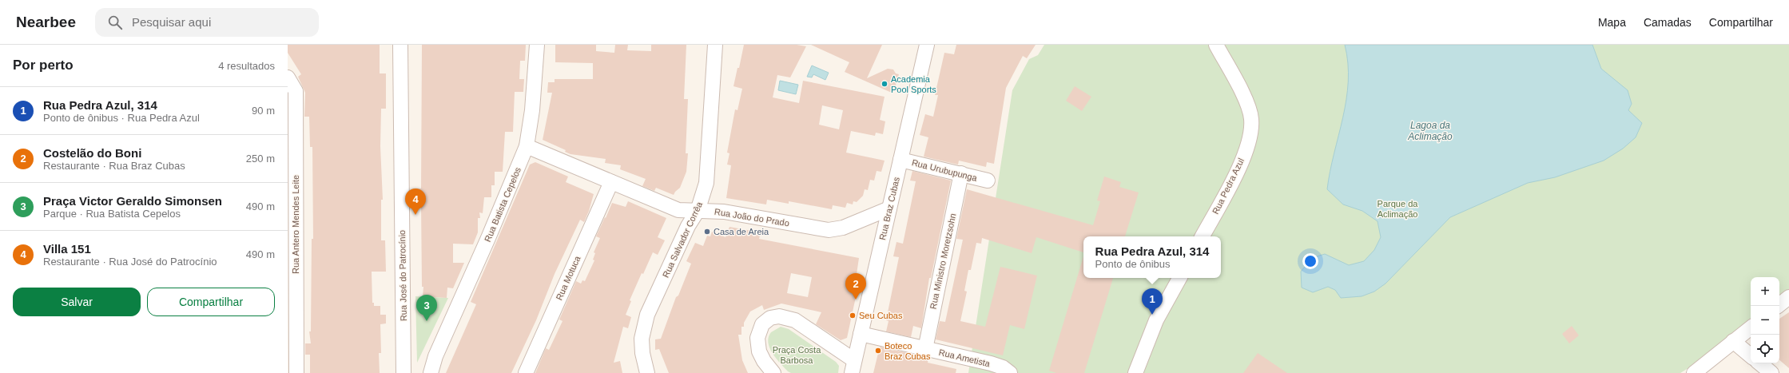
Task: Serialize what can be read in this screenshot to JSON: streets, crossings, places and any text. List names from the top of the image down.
{
  "streets": {
    "street": [
      "Rua Urubupunga",
      "Rua Pedra Azul",
      "Rua Batista Cepelos",
      "Rua Braz Cubas",
      "Rua João do Prado",
      "Rua Antero Mendes Leite",
      "Rua Salvador Corrêa",
      "Rua Ministro Moretzsohn",
      "Rua José do Patrocínio",
      "Rua Motuca",
      "Rua Ametista"
    ]
  },
  "crossings": [
    ["Rua Urubupunga", "Rua Braz Cubas"],
    ["Rua Urubupunga", "Rua Ministro Moretzsohn"],
    ["Rua Batista Cepelos", "Rua João do Prado"],
    ["Rua Braz Cubas", "Rua João do Prado"],
    ["Rua Braz Cubas", "Rua Ametista"],
    ["Rua João do Prado", "Rua Salvador Corrêa"],
    ["Rua João do Prado", "Rua Motuca"],
    ["Rua Ministro Moretzsohn", "Rua Ametista"]
  ],
  "water": ["Lagoa da Aclimação"],
  "parks": ["Parque da Aclimação", "Praça Costa Barbosa"],
  "places": [
    "Academia Pool Sports",
    "Casa de Areia",
    "Seu Cubas",
    "Boteco Braz Cubas"
  ],
  "page": {
    "header": "Nearbee",
    "search": "Pesquisar aqui",
    "nav": ["Mapa", "Camadas", "Compartilhar"],
    "heading": ["Por perto", "4 resultados"],
    "list": [
      {
        "mark": "1",
        "name": "Rua Pedra Azul, 314",
        "note": "Ponto de ônibus · Rua Pedra Azul",
        "value": "90 m"
      },
      {
        "mark": "2",
        "name": "Costelão do Boni",
        "note": "Restaurante · Rua Braz Cubas",
        "value": "250 m"
      },
      {
        "mark": "3",
        "name": "Praça Victor Geraldo Simonsen",
        "note": "Parque · Rua Batista Cepelos",
        "value": "490 m"
      },
      {
        "mark": "4",
        "name": "Villa 151",
        "note": "Restaurante · Rua José do Patrocínio",
        "value": "490 m"
      }
    ],
    "pins": [
      "4",
      "2",
      "1",
      "3"
    ],
    "popup": ["Rua Pedra Azul, 314", "Ponto de ônibus"],
    "map_buttons": ["+", "−"],
    "buttons": ["Salvar", "Compartilhar"]
  }
}
